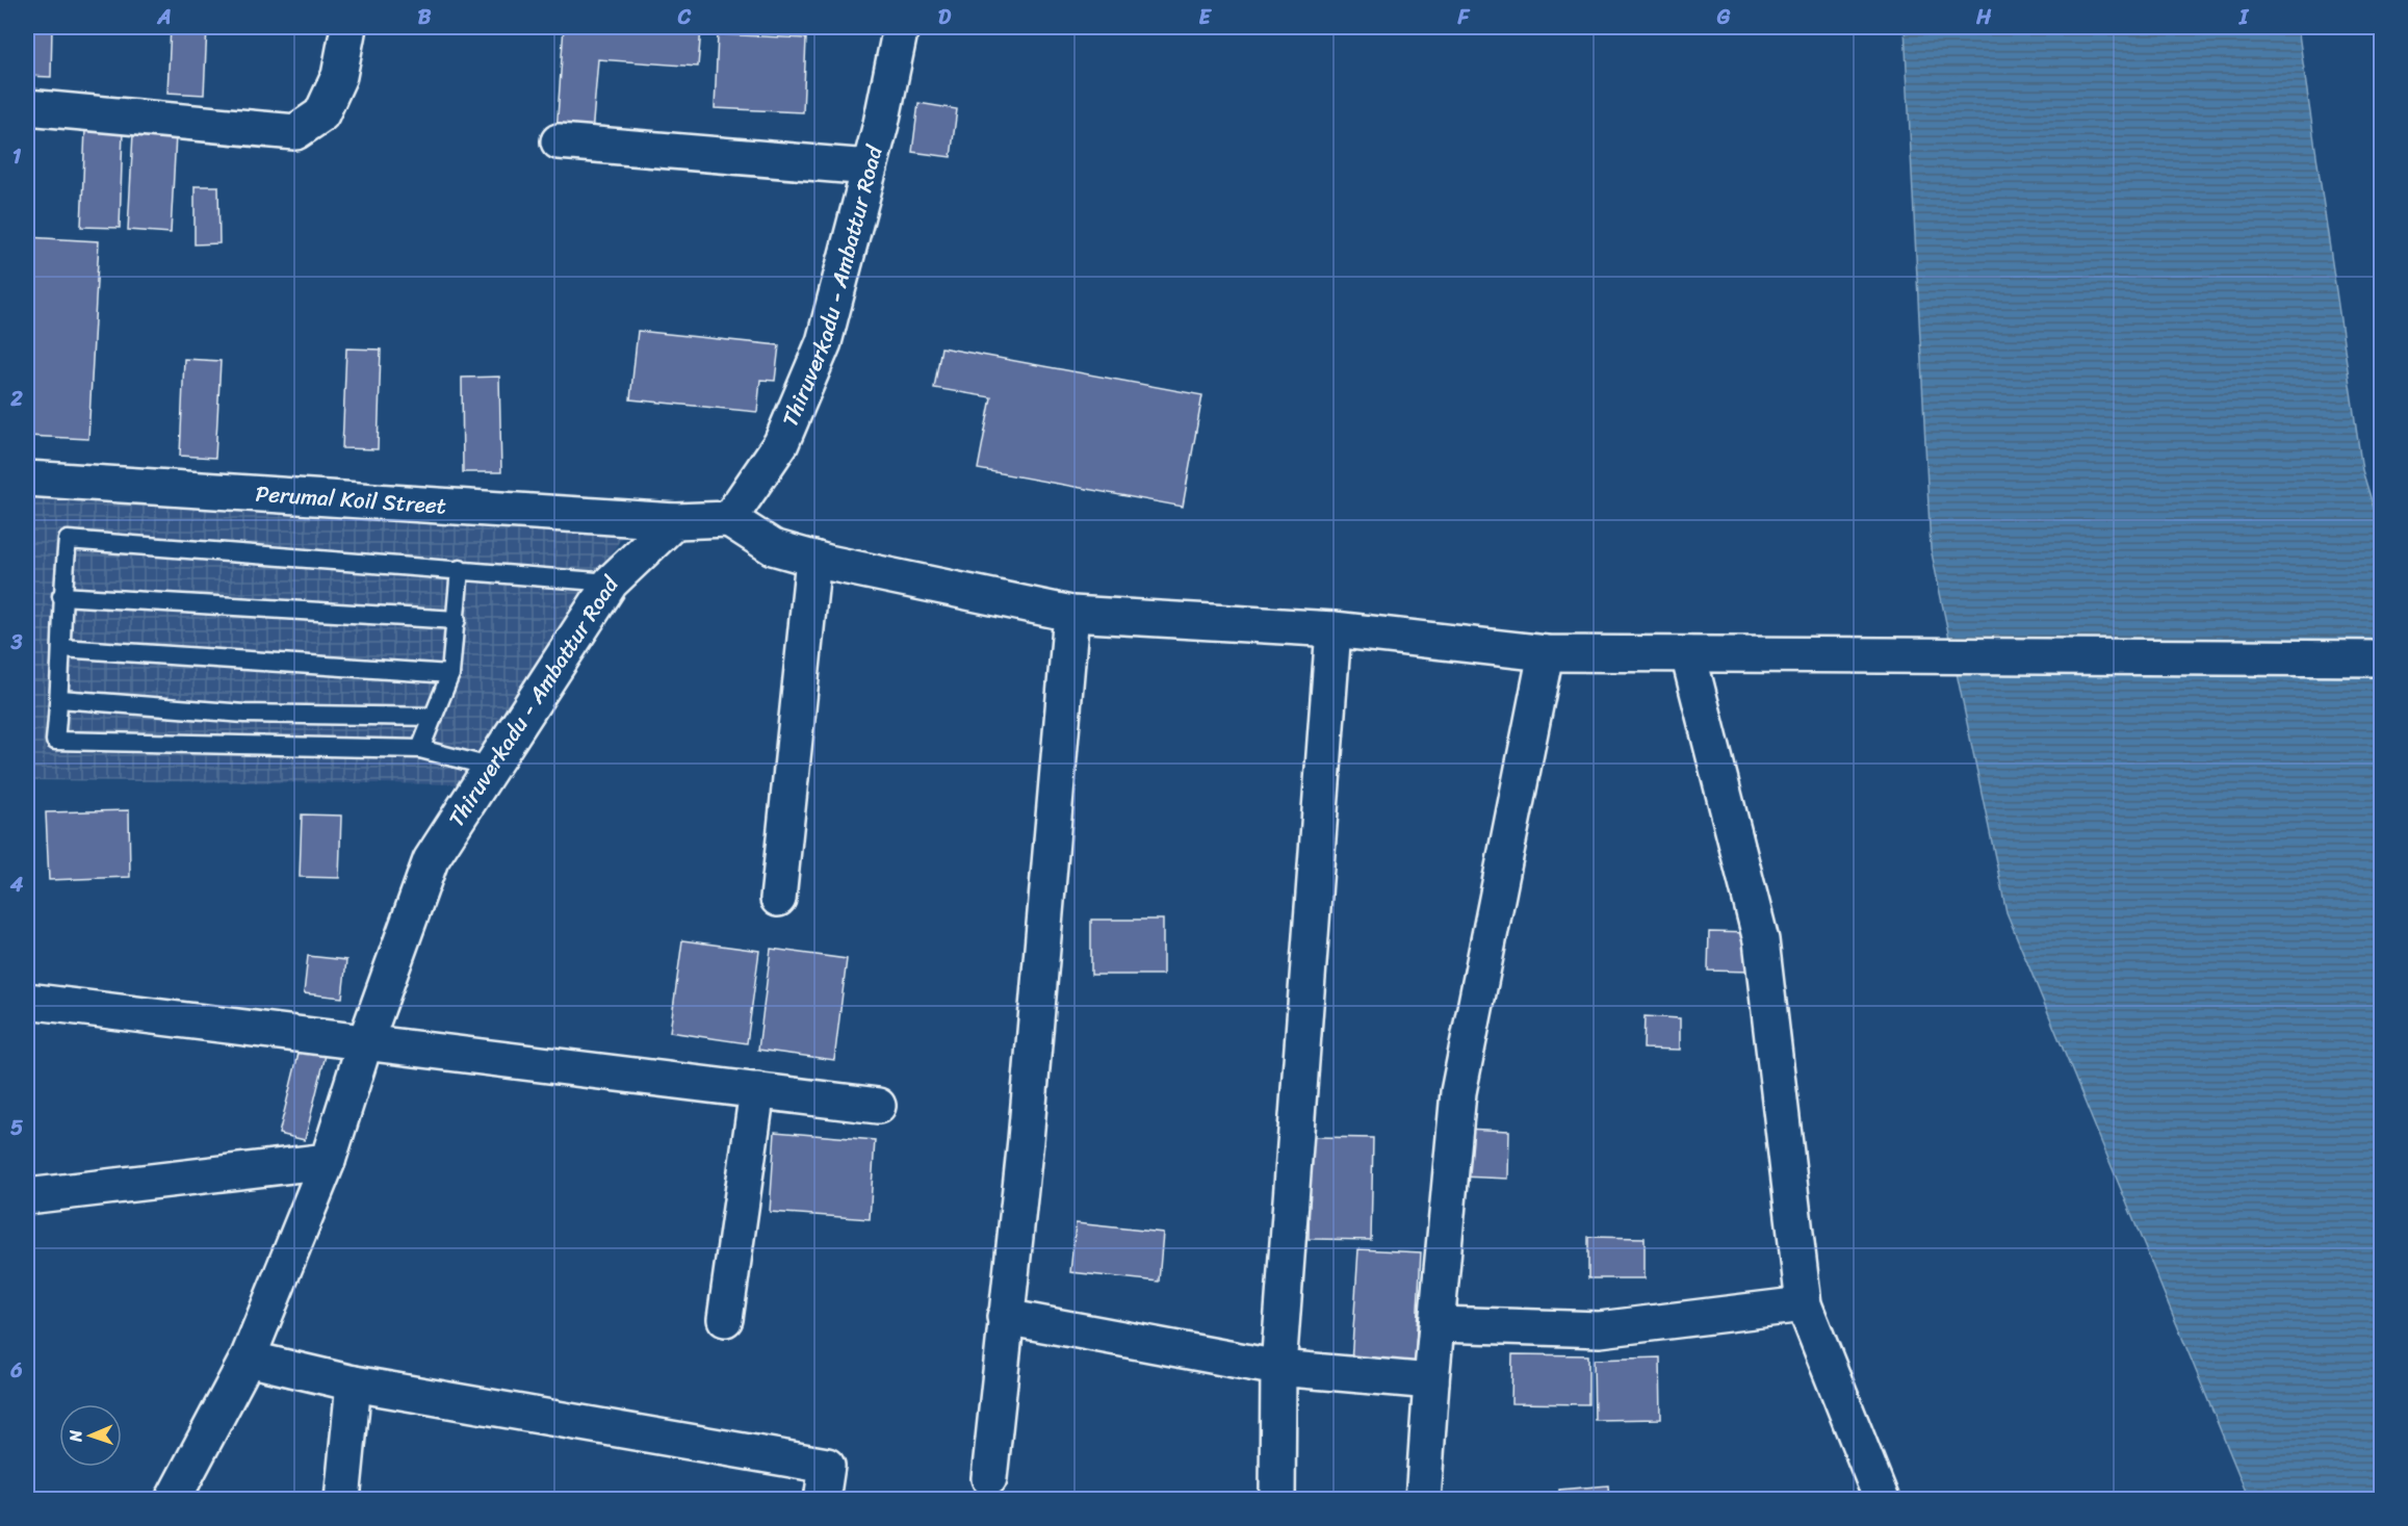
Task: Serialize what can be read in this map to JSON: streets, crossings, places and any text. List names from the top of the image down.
{
  "streets": {
    "street": ["Thiruverkadu - Ambattur Road", "Perumal Koil Street"]
  },
  "crossings": [
    ["Thiruverkadu - Ambattur Road", "Perumal Koil Street"]
  ],
  "north": "left",
  "grid": {
    "columns": [
      "A",
      "B",
      "C",
      "D",
      "E",
      "F",
      "G",
      "H",
      "I"
    ],
    "rows": [
      "1",
      "2",
      "3",
      "4",
      "5",
      "6"
    ]
  }
}
